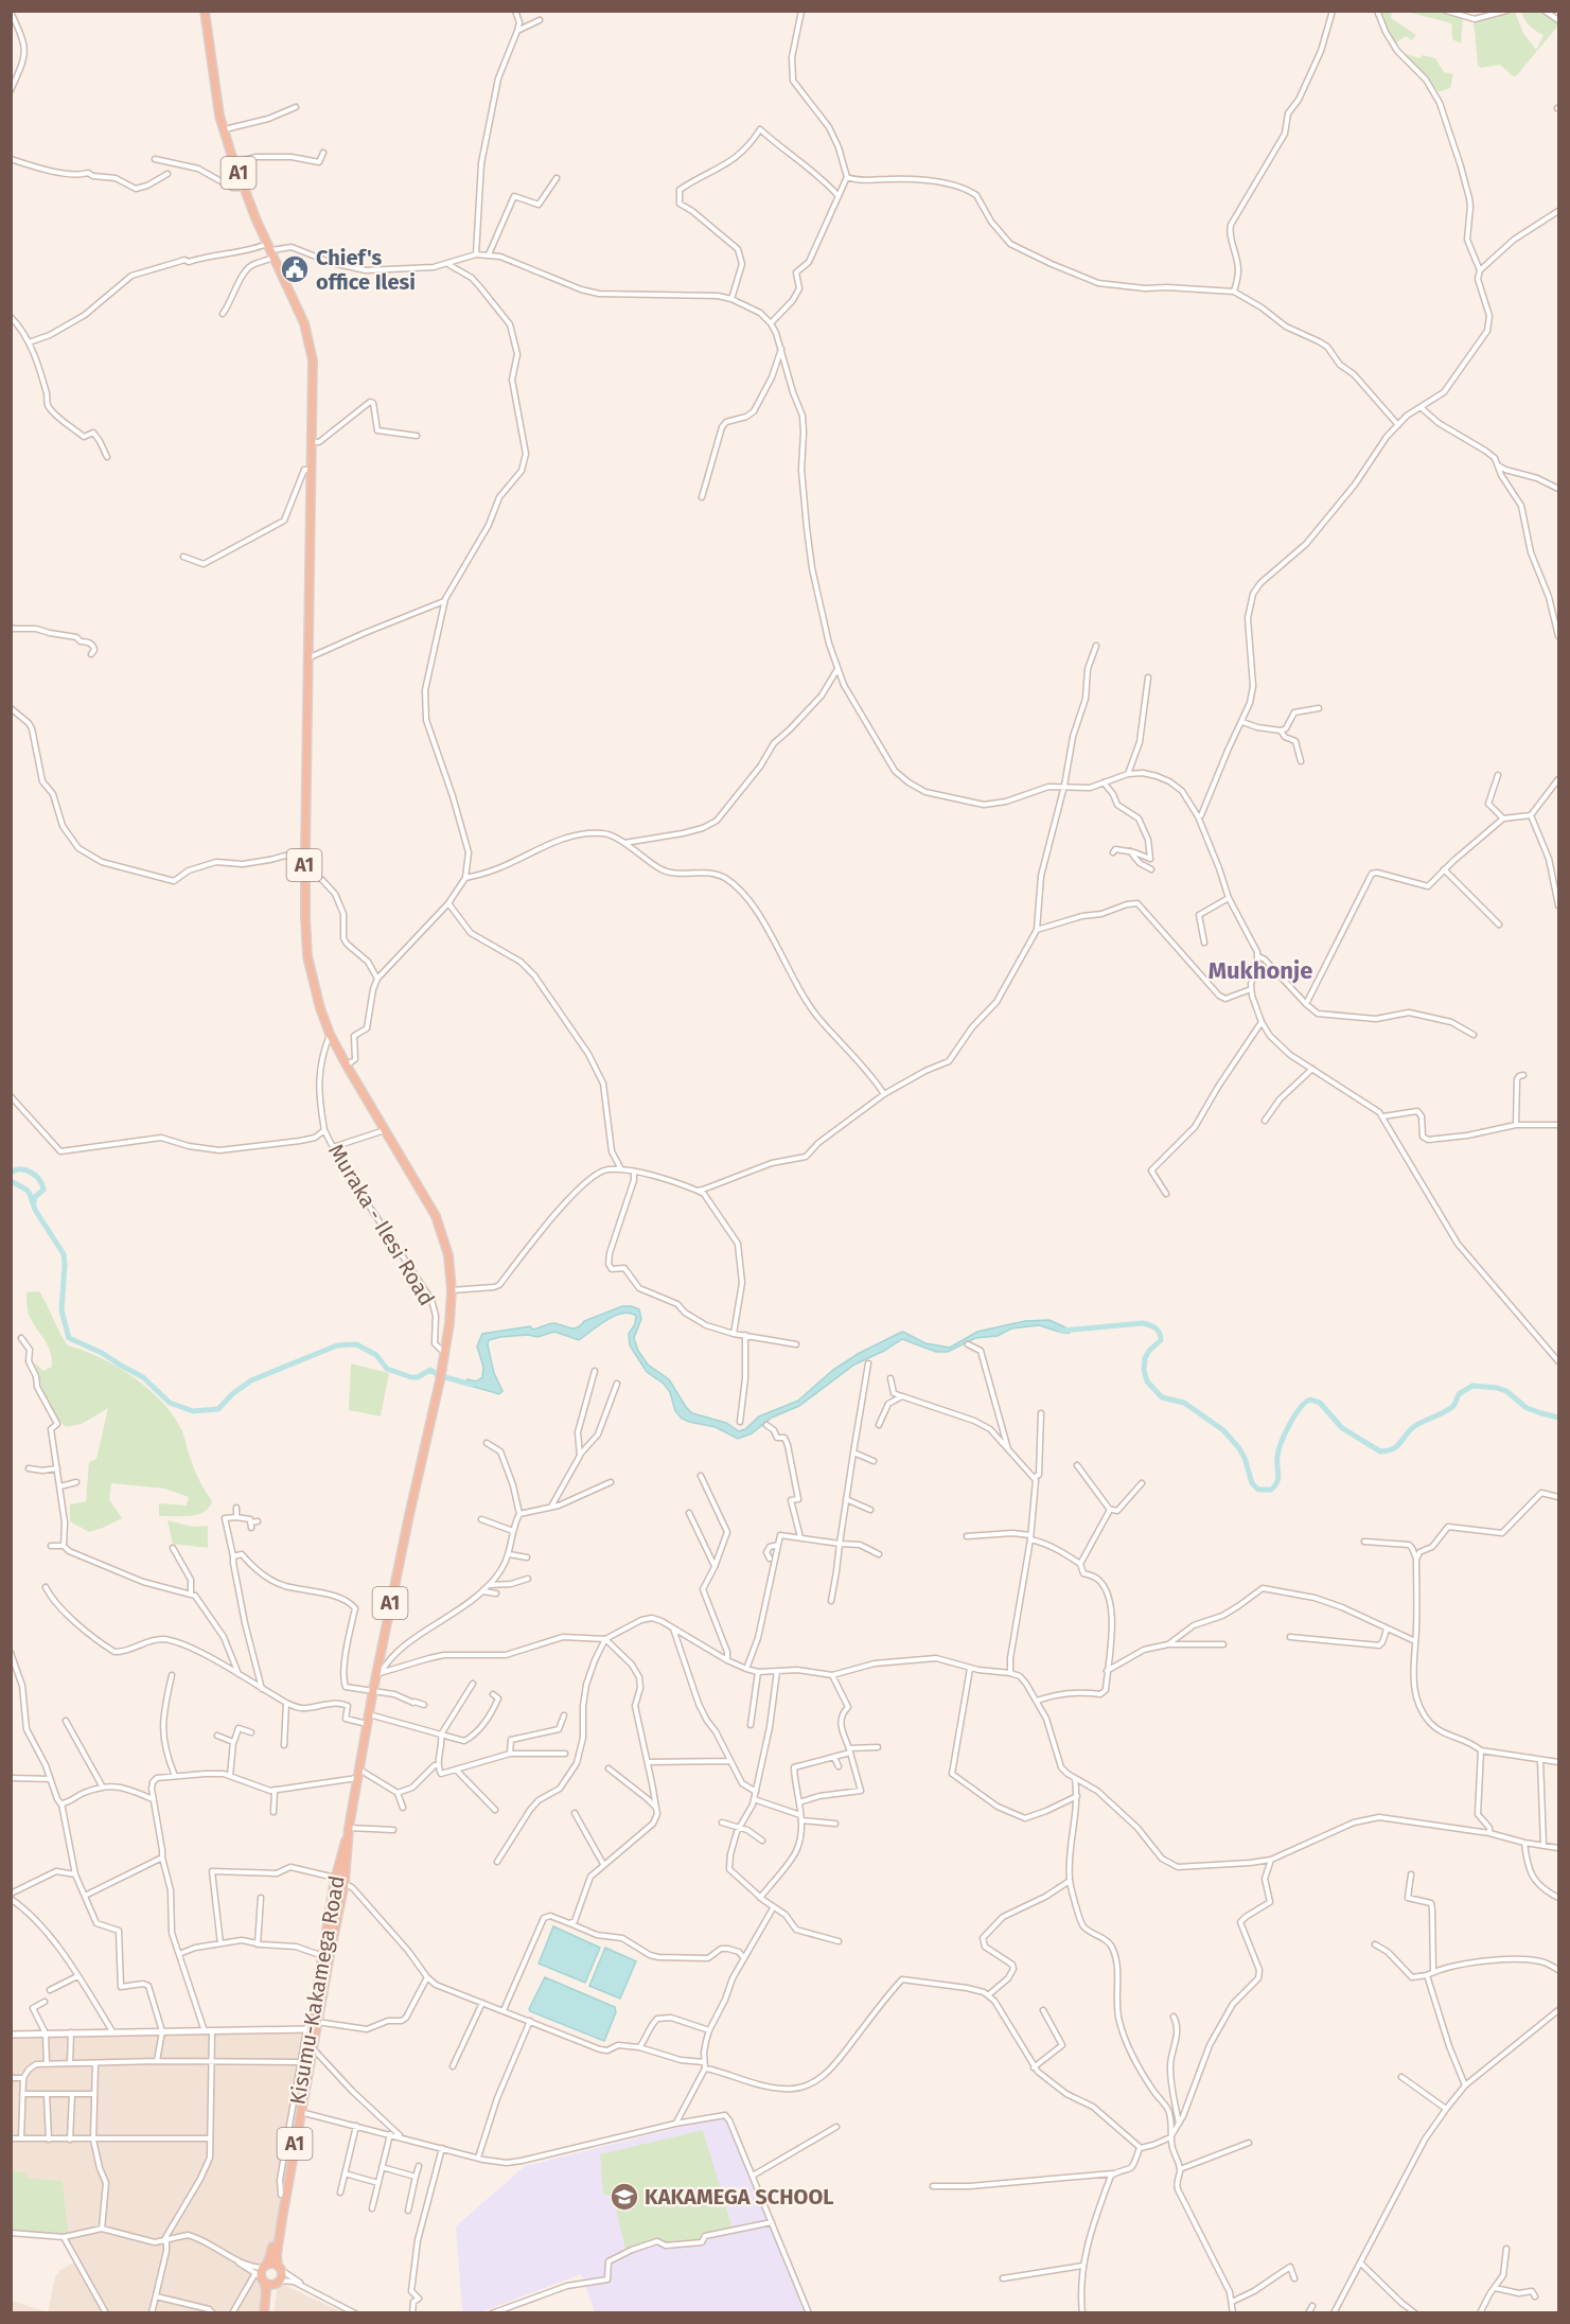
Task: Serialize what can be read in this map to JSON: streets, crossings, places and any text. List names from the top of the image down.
{
  "streets": {
    "highway": ["A1", "Kisumu-Kakamega Road"],
    "street": ["Muraka - Ilesi Road"]
  },
  "crossings": [
    ["A1", "Muraka - Ilesi Road"],
    ["A1", "Kisumu-Kakamega Road"],
    ["Muraka - Ilesi Road", "Kisumu-Kakamega Road"]
  ],
  "districts": ["Mukhonje"],
  "places": {
    "public building": ["Chief's office Ilesi"],
    "school or university": ["KAKAMEGA SCHOOL"]
  }
}
